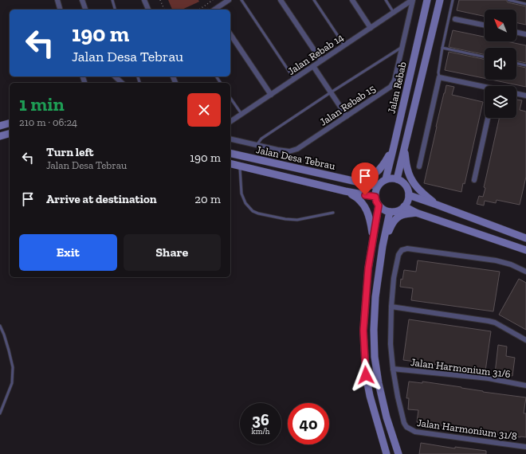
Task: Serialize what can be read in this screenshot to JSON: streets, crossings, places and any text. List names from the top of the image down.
{
  "streets": {
    "main road": ["Jalan Rebab", "Jalan Desa Tebrau"],
    "street": [
      "Jalan Rebab 14",
      "Jalan Rebab 15",
      "Jalan Harmonium 31/6",
      "Jalan Harmonium 31/8"
    ]
  },
  "crossings": [
    ["Jalan Rebab 14", "Jalan Rebab 15"],
    ["Jalan Rebab", "Jalan Desa Tebrau"],
    ["Jalan Harmonium 31/6", "Jalan Harmonium 31/8"]
  ],
  "north": "top left",
  "page": {
    "turn": ["190 m", "Jalan Desa Tebrau"],
    "heading": ["1 min", "210 m · 06:24"],
    "list": [
      {
        "name": "Turn left",
        "note": "Jalan Desa Tebrau",
        "value": "190 m"
      },
      {
        "name": "Arrive at destination",
        "value": "20 m"
      }
    ],
    "buttons": ["Exit", "Share"],
    "speed": "36 km/h",
    "limit": "40"
  }
}
